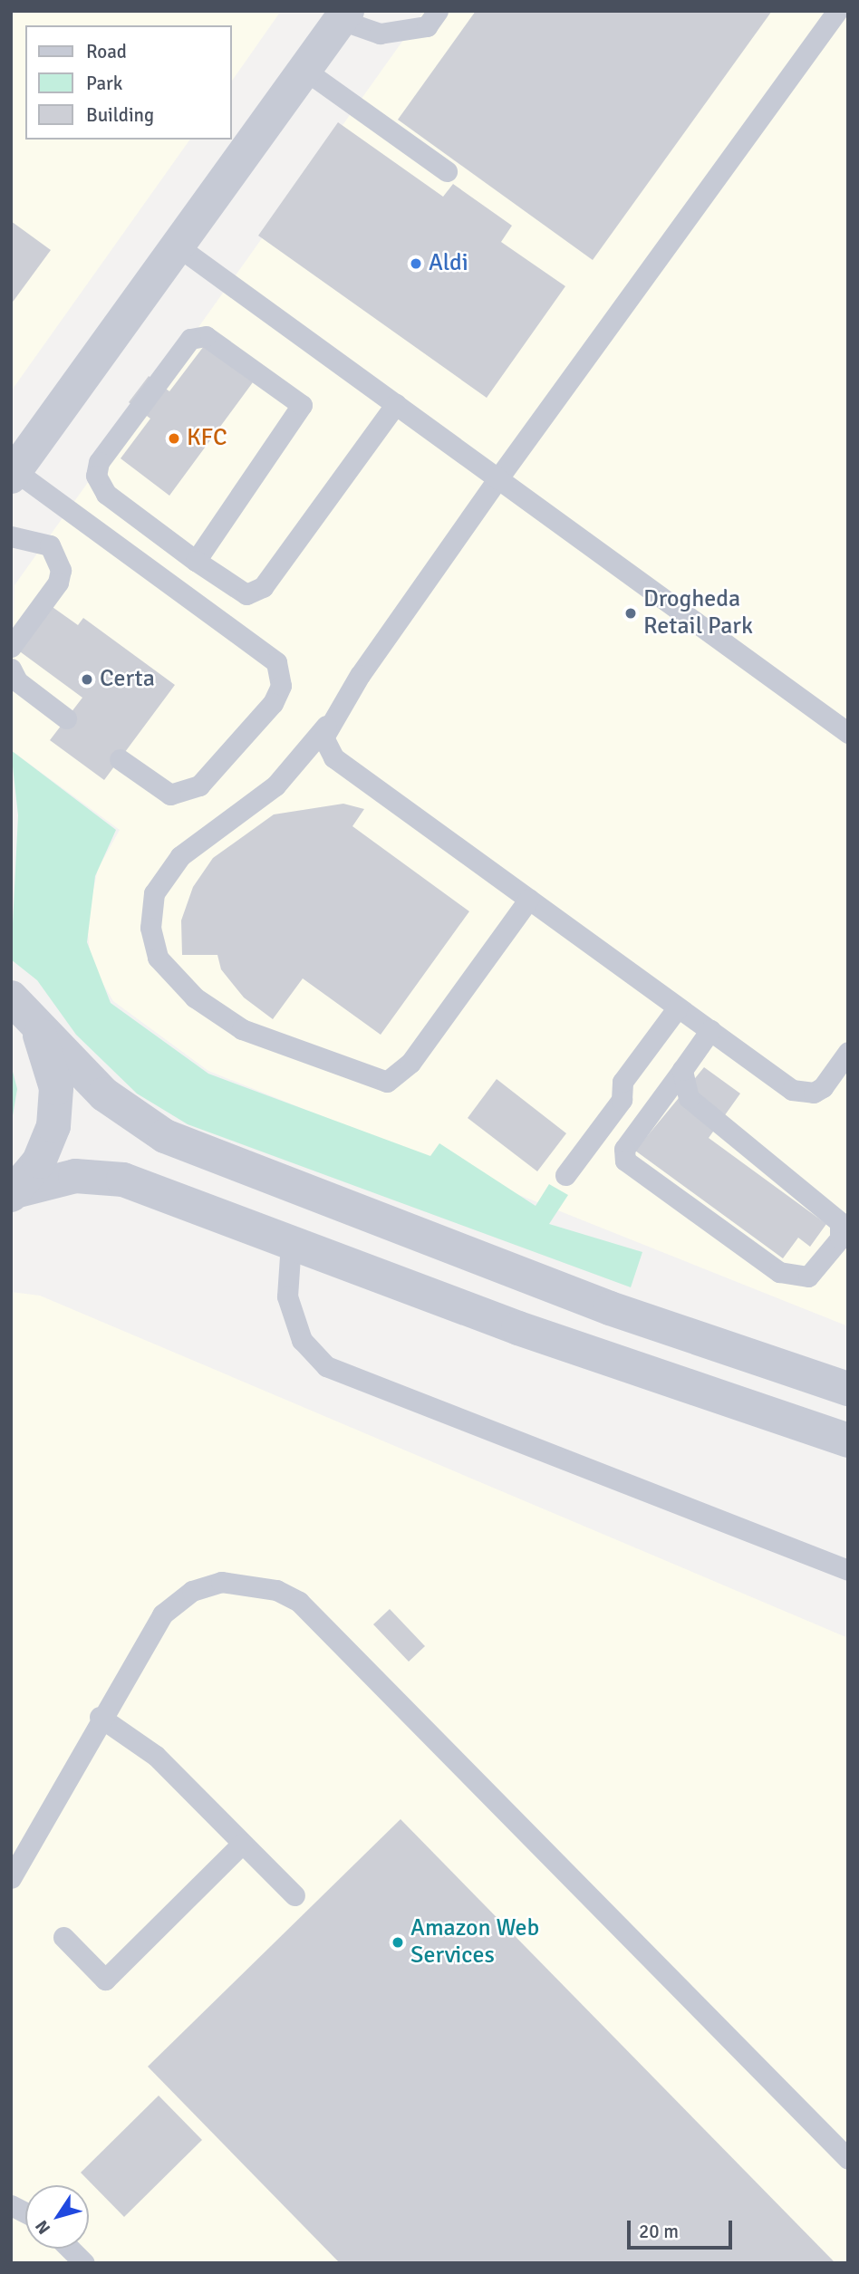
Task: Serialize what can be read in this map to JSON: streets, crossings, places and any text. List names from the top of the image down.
{
  "places": [
    "Aldi",
    "KFC",
    "Drogheda Retail Park",
    "Certa",
    "Amazon Web Services"
  ],
  "legend": ["Road", "Park", "Building"],
  "scale_bar": "20 m",
  "north": "bottom left"
}
